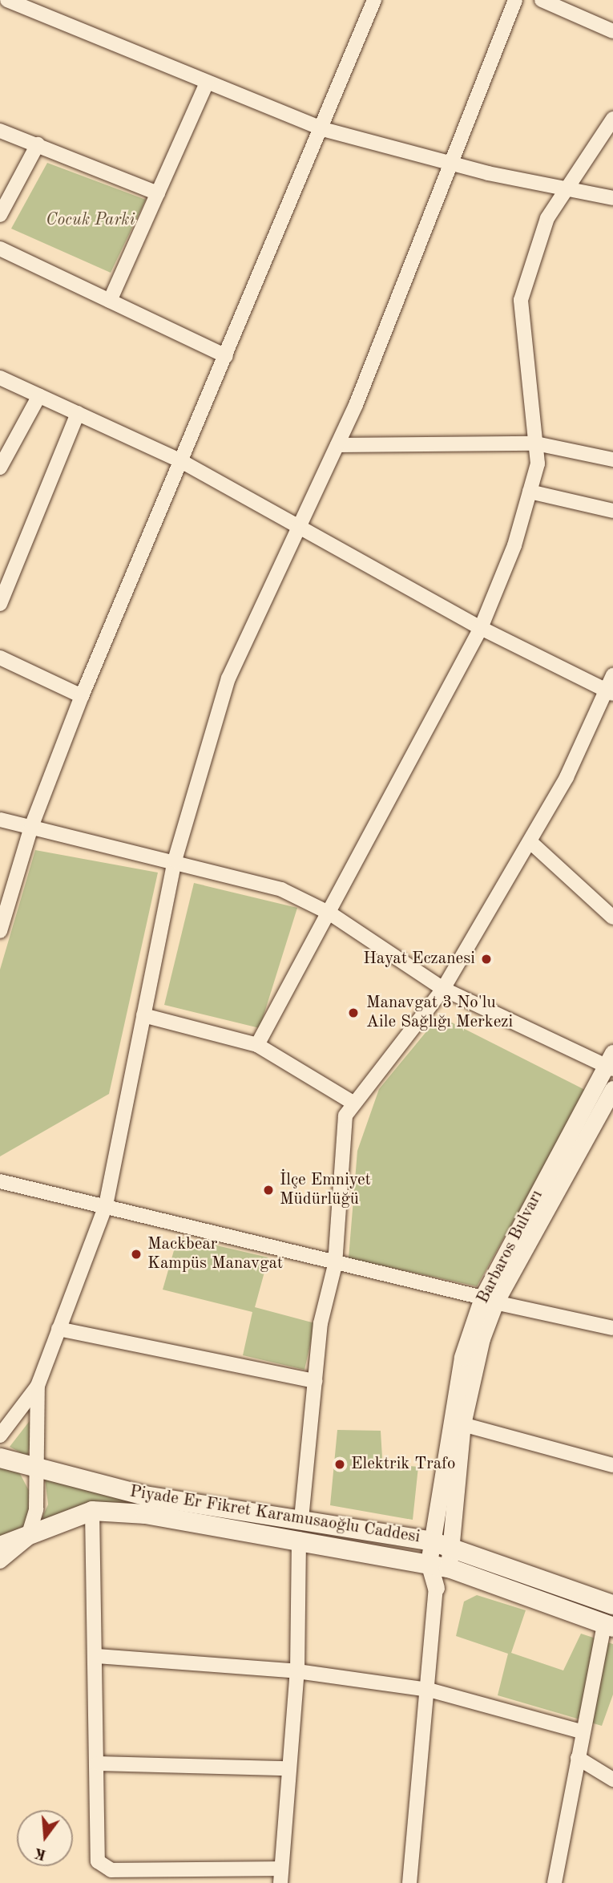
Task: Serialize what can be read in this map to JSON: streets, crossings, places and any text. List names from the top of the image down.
{
  "streets": {
    "main road": ["Piyade Er Fikret Karamusaoğlu Caddesi"],
    "street": ["Barbaros Bulvarı"]
  },
  "crossings": [
    ["Barbaros Bulvarı", "Piyade Er Fikret Karamusaoğlu Caddesi"]
  ],
  "parks": ["Cocuk Parki"],
  "places": [
    "Hayat Eczanesi",
    "Manavgat 3 No'lu Aile Sağlığı Merkezi",
    "İlçe Emniyet Müdürlüğü",
    "Mackbear Kampüs Manavgat",
    "Elektrik Trafo"
  ],
  "north": "bottom"
}
